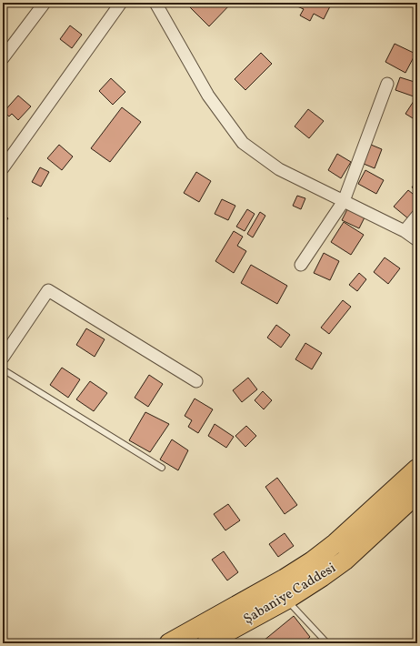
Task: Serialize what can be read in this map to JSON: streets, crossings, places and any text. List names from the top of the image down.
{
  "streets": {
    "highway": ["Şabaniye Caddesi"]
  }
}
